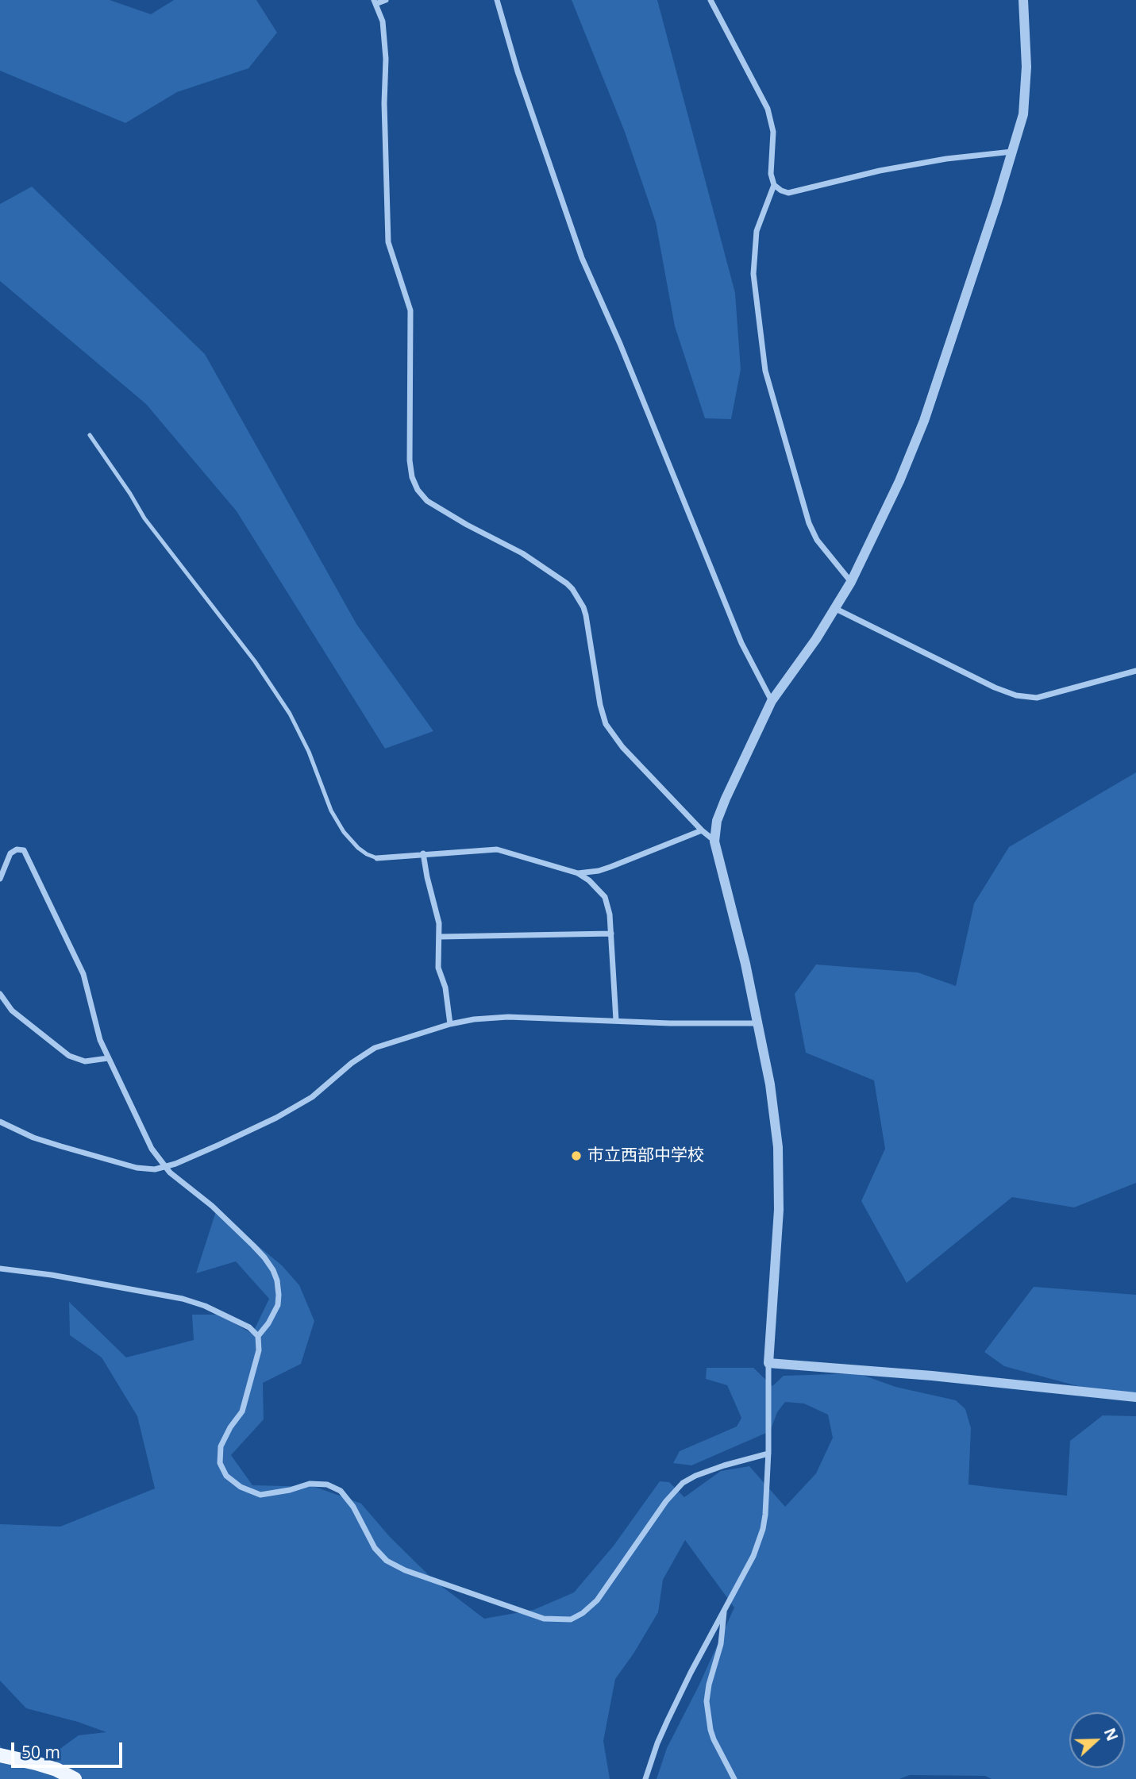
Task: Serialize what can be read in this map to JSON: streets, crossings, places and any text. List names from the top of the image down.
{
  "places": ["市立西部中学校"],
  "scale_bar": "50 m",
  "north": "right"
}
